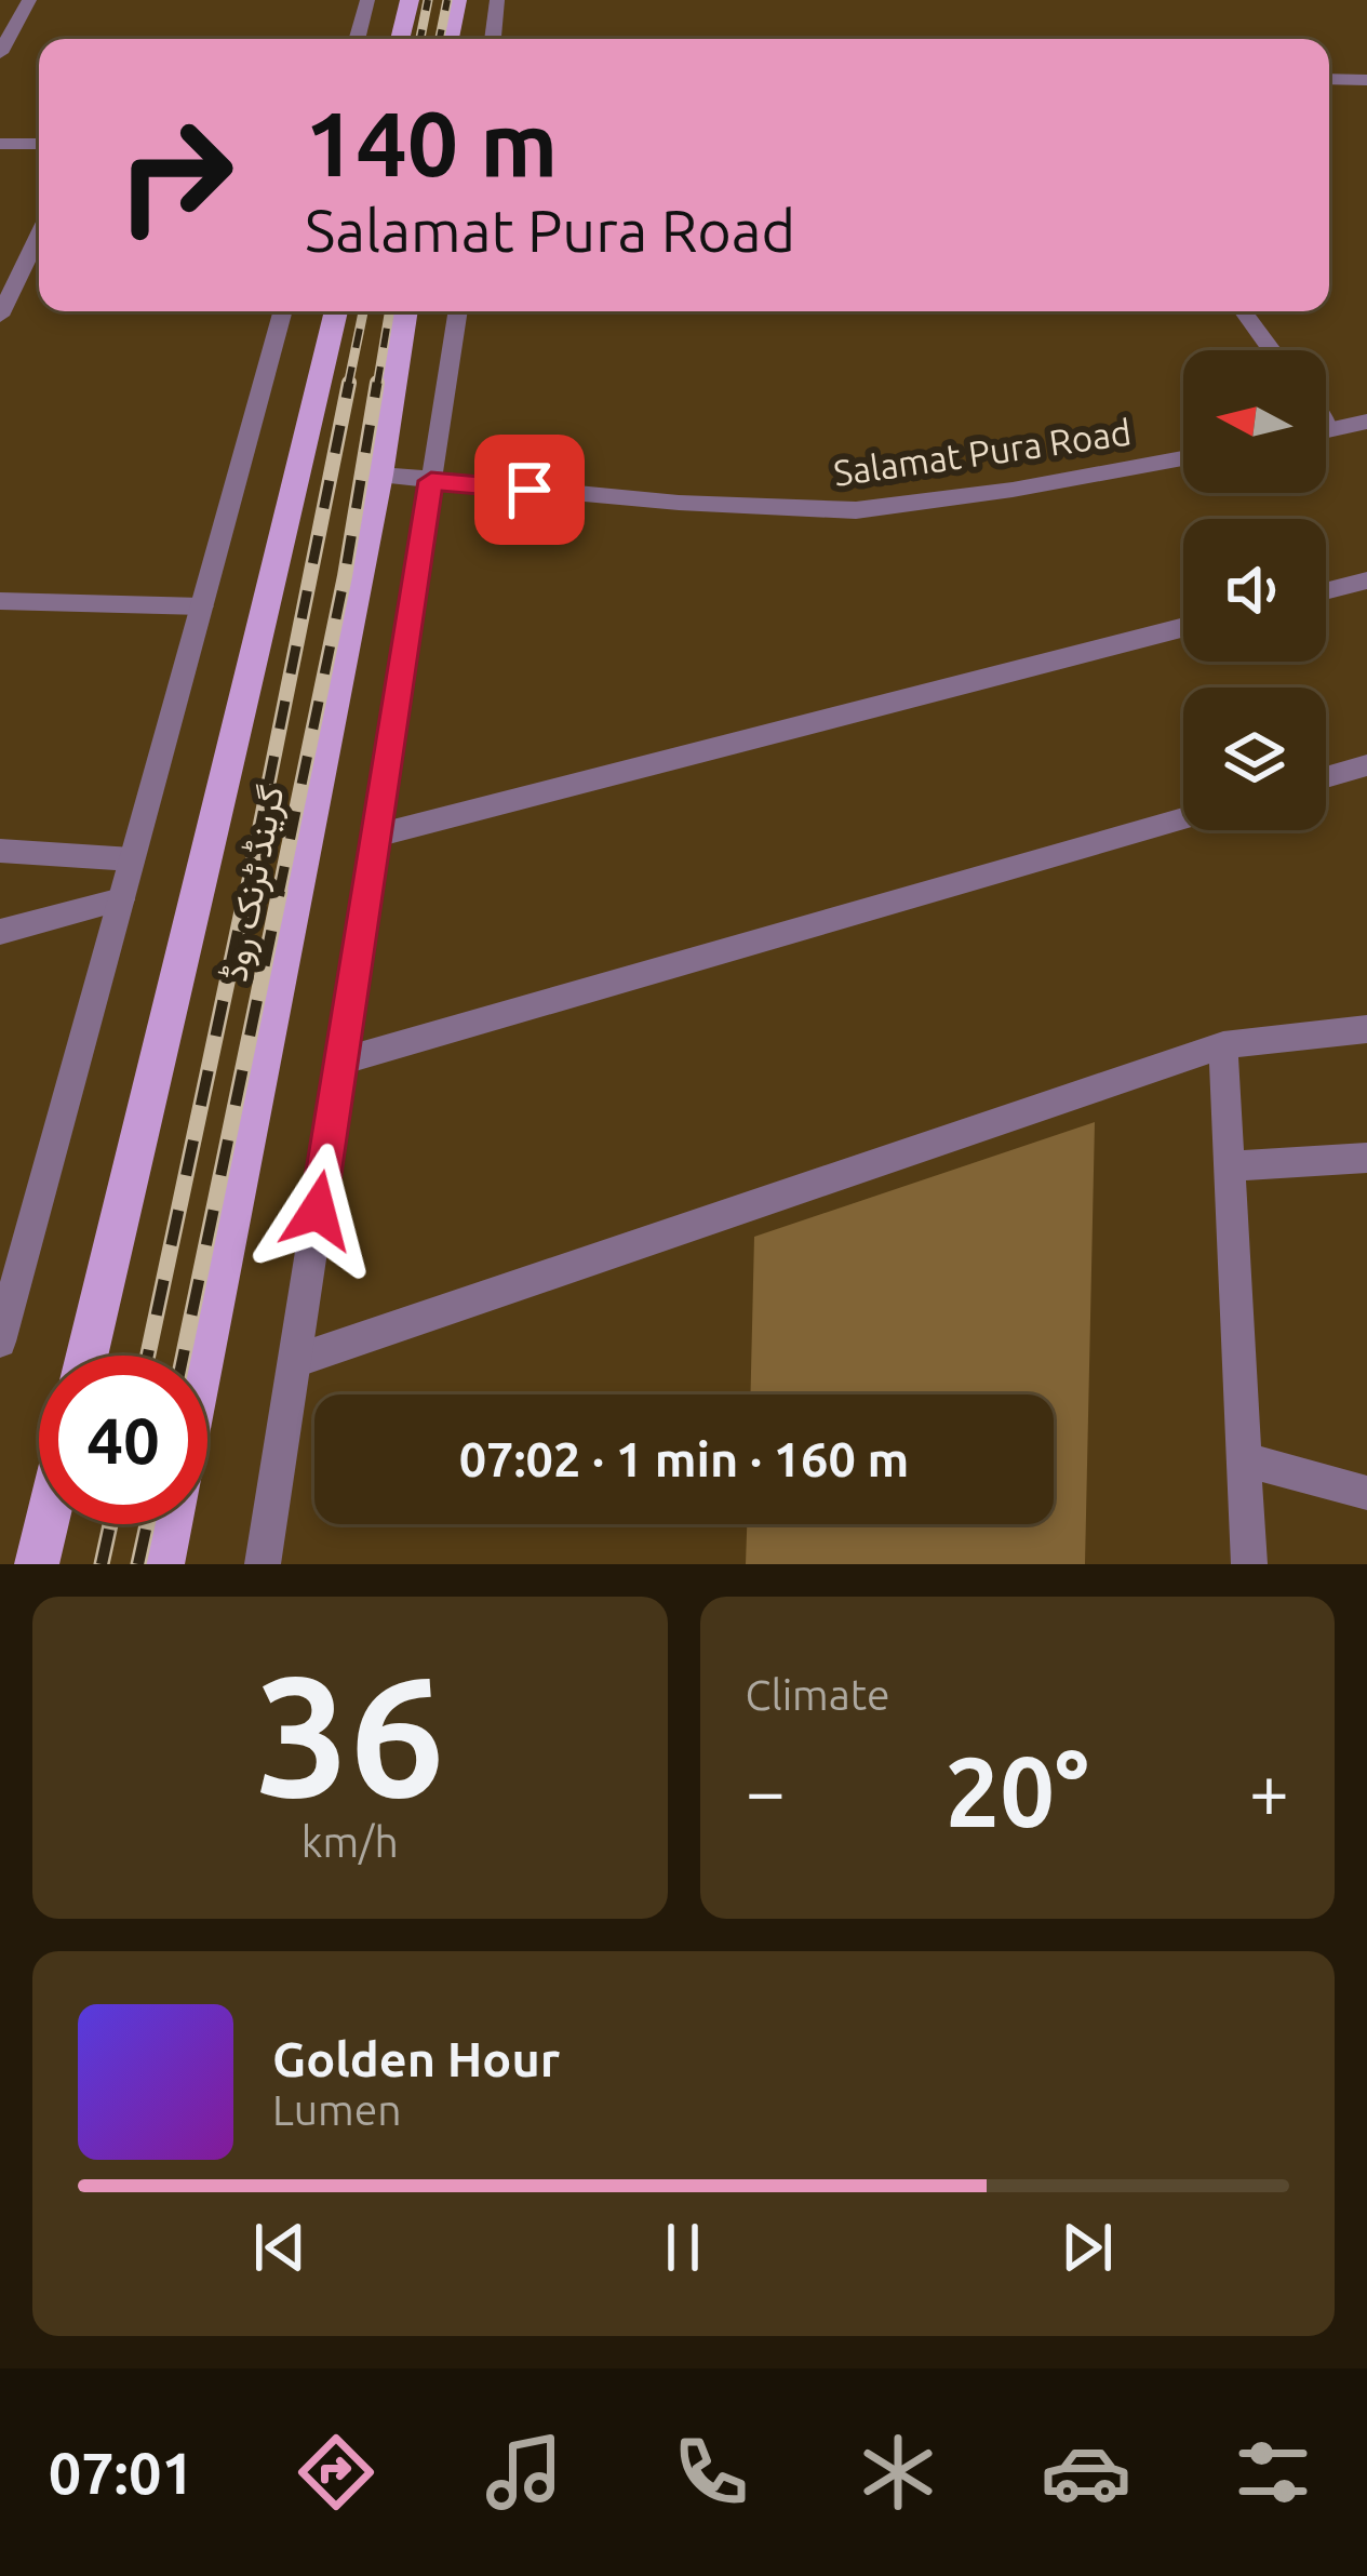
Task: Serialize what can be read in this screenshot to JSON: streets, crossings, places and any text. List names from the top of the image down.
{
  "streets": {
    "main road": ["گرینڈ ٹرنک روڈ"],
    "street": ["Salamat Pura Road"]
  },
  "crossings": [
    ["Salamat Pura Road", "گرینڈ ٹرنک روڈ"]
  ],
  "north": "left",
  "page": {
    "turn": ["140 m", "Salamat Pura Road"],
    "limit": "40",
    "trip": "07:02 · 1 min · 160 m",
    "tile": [
      ["36", "km/h"],
      "Climate"
    ],
    "heat": ["−", "20°", "+"],
    "song": ["Golden Hour", "Lumen"],
    "tabs": "07:01"
  }
}
